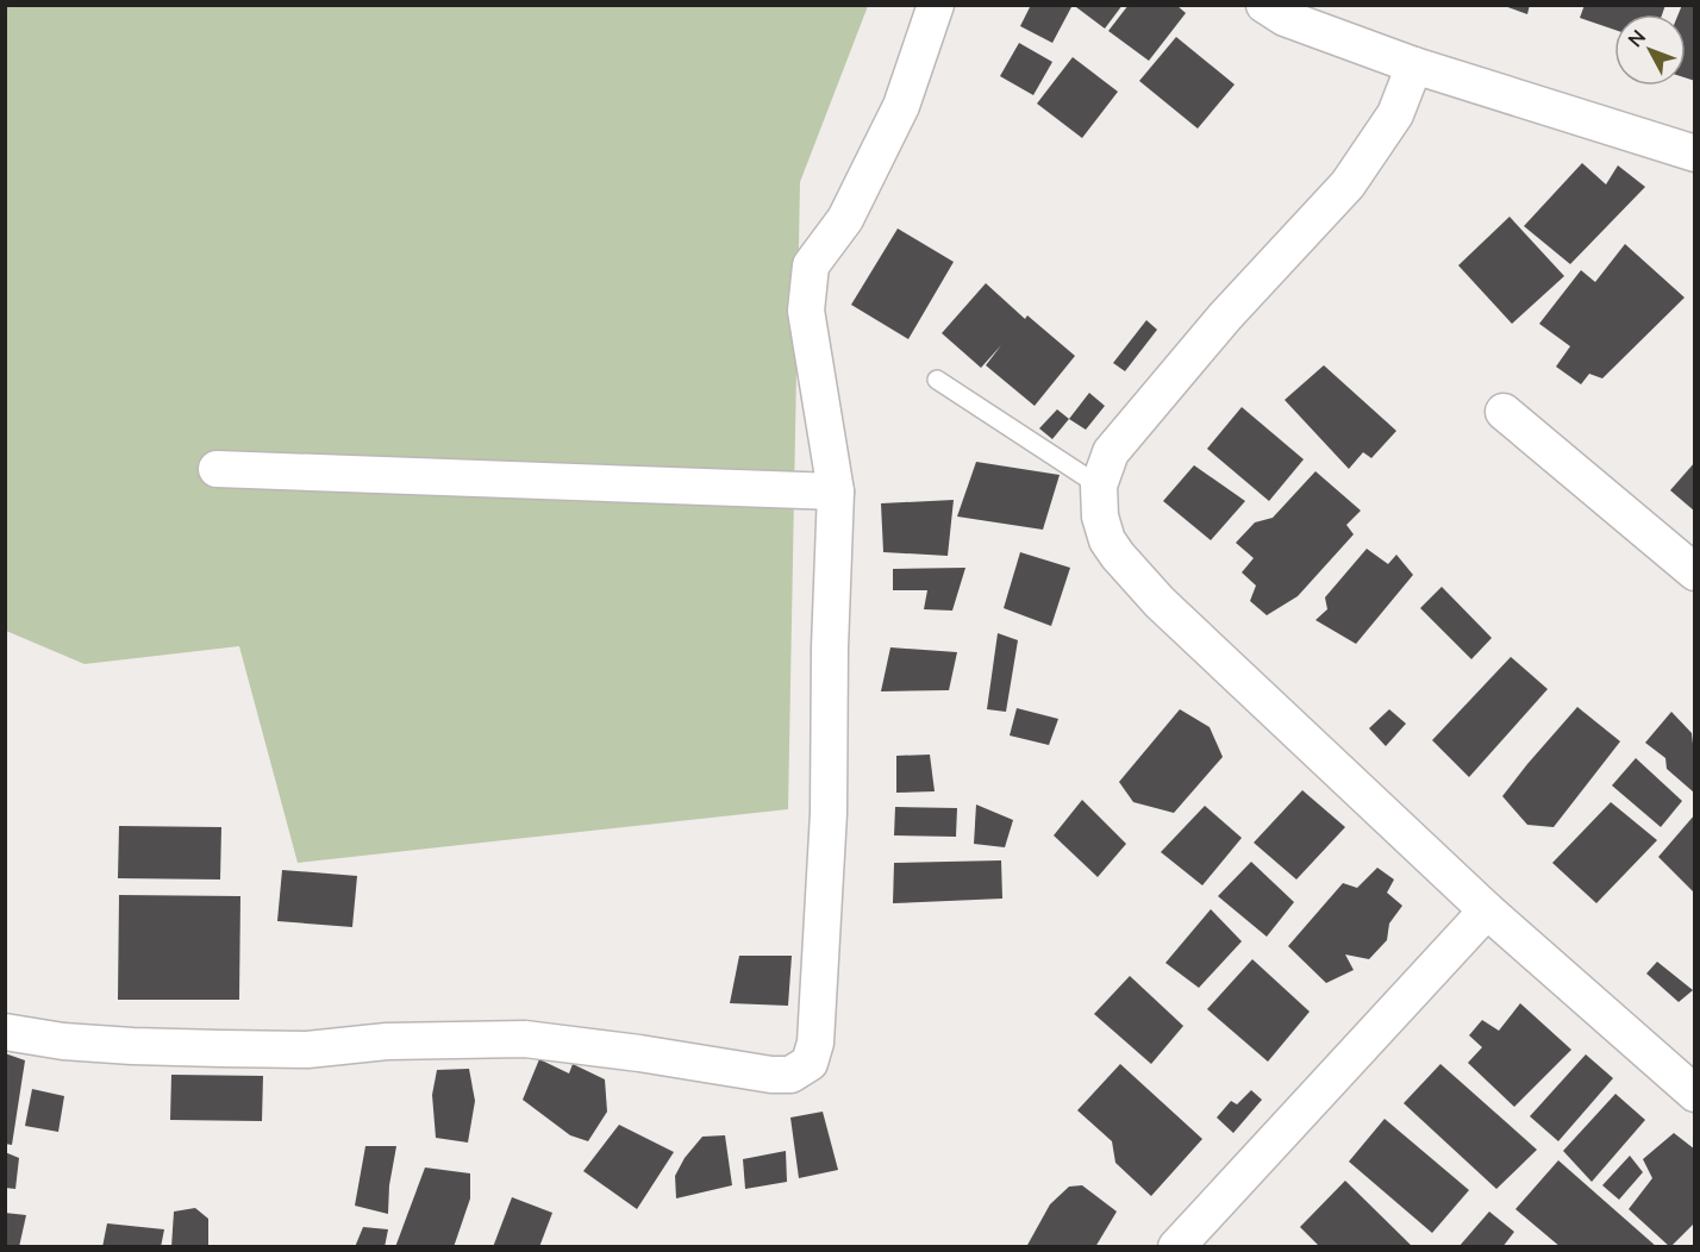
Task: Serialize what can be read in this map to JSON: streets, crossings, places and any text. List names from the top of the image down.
{
  "north": "top left"
}
